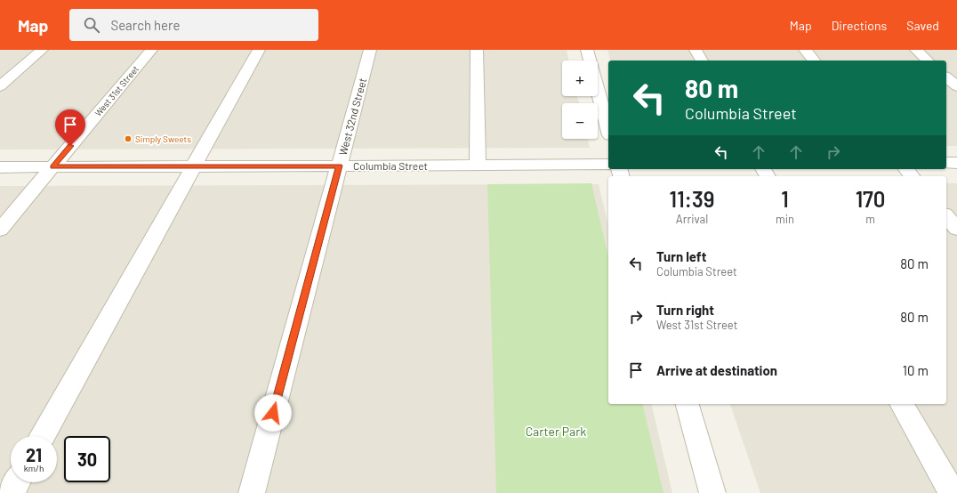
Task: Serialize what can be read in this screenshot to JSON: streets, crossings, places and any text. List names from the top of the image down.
{
  "streets": {
    "street": ["West 31st Street", "West 32nd Street", "Columbia Street"]
  },
  "crossings": [
    ["West 31st Street", "Columbia Street"],
    ["West 32nd Street", "Columbia Street"]
  ],
  "parks": ["Carter Park"],
  "places": ["Simply Sweets"],
  "page": {
    "header": "Map",
    "search": "Search here",
    "nav": ["Map", "Directions", "Saved"],
    "map_buttons": ["+", "−"],
    "turn": ["80 m", "Columbia Street"],
    "eta": [
      "11:39",
      "Arrival",
      "1",
      "min",
      "170",
      "m"
    ],
    "list": [
      {
        "name": "Turn left",
        "note": "Columbia Street",
        "value": "80 m"
      },
      {
        "name": "Turn right",
        "note": "West 31st Street",
        "value": "80 m"
      },
      {
        "name": "Arrive at destination",
        "value": "10 m"
      }
    ],
    "speed": "21 km/h",
    "limit": "30"
  }
}
